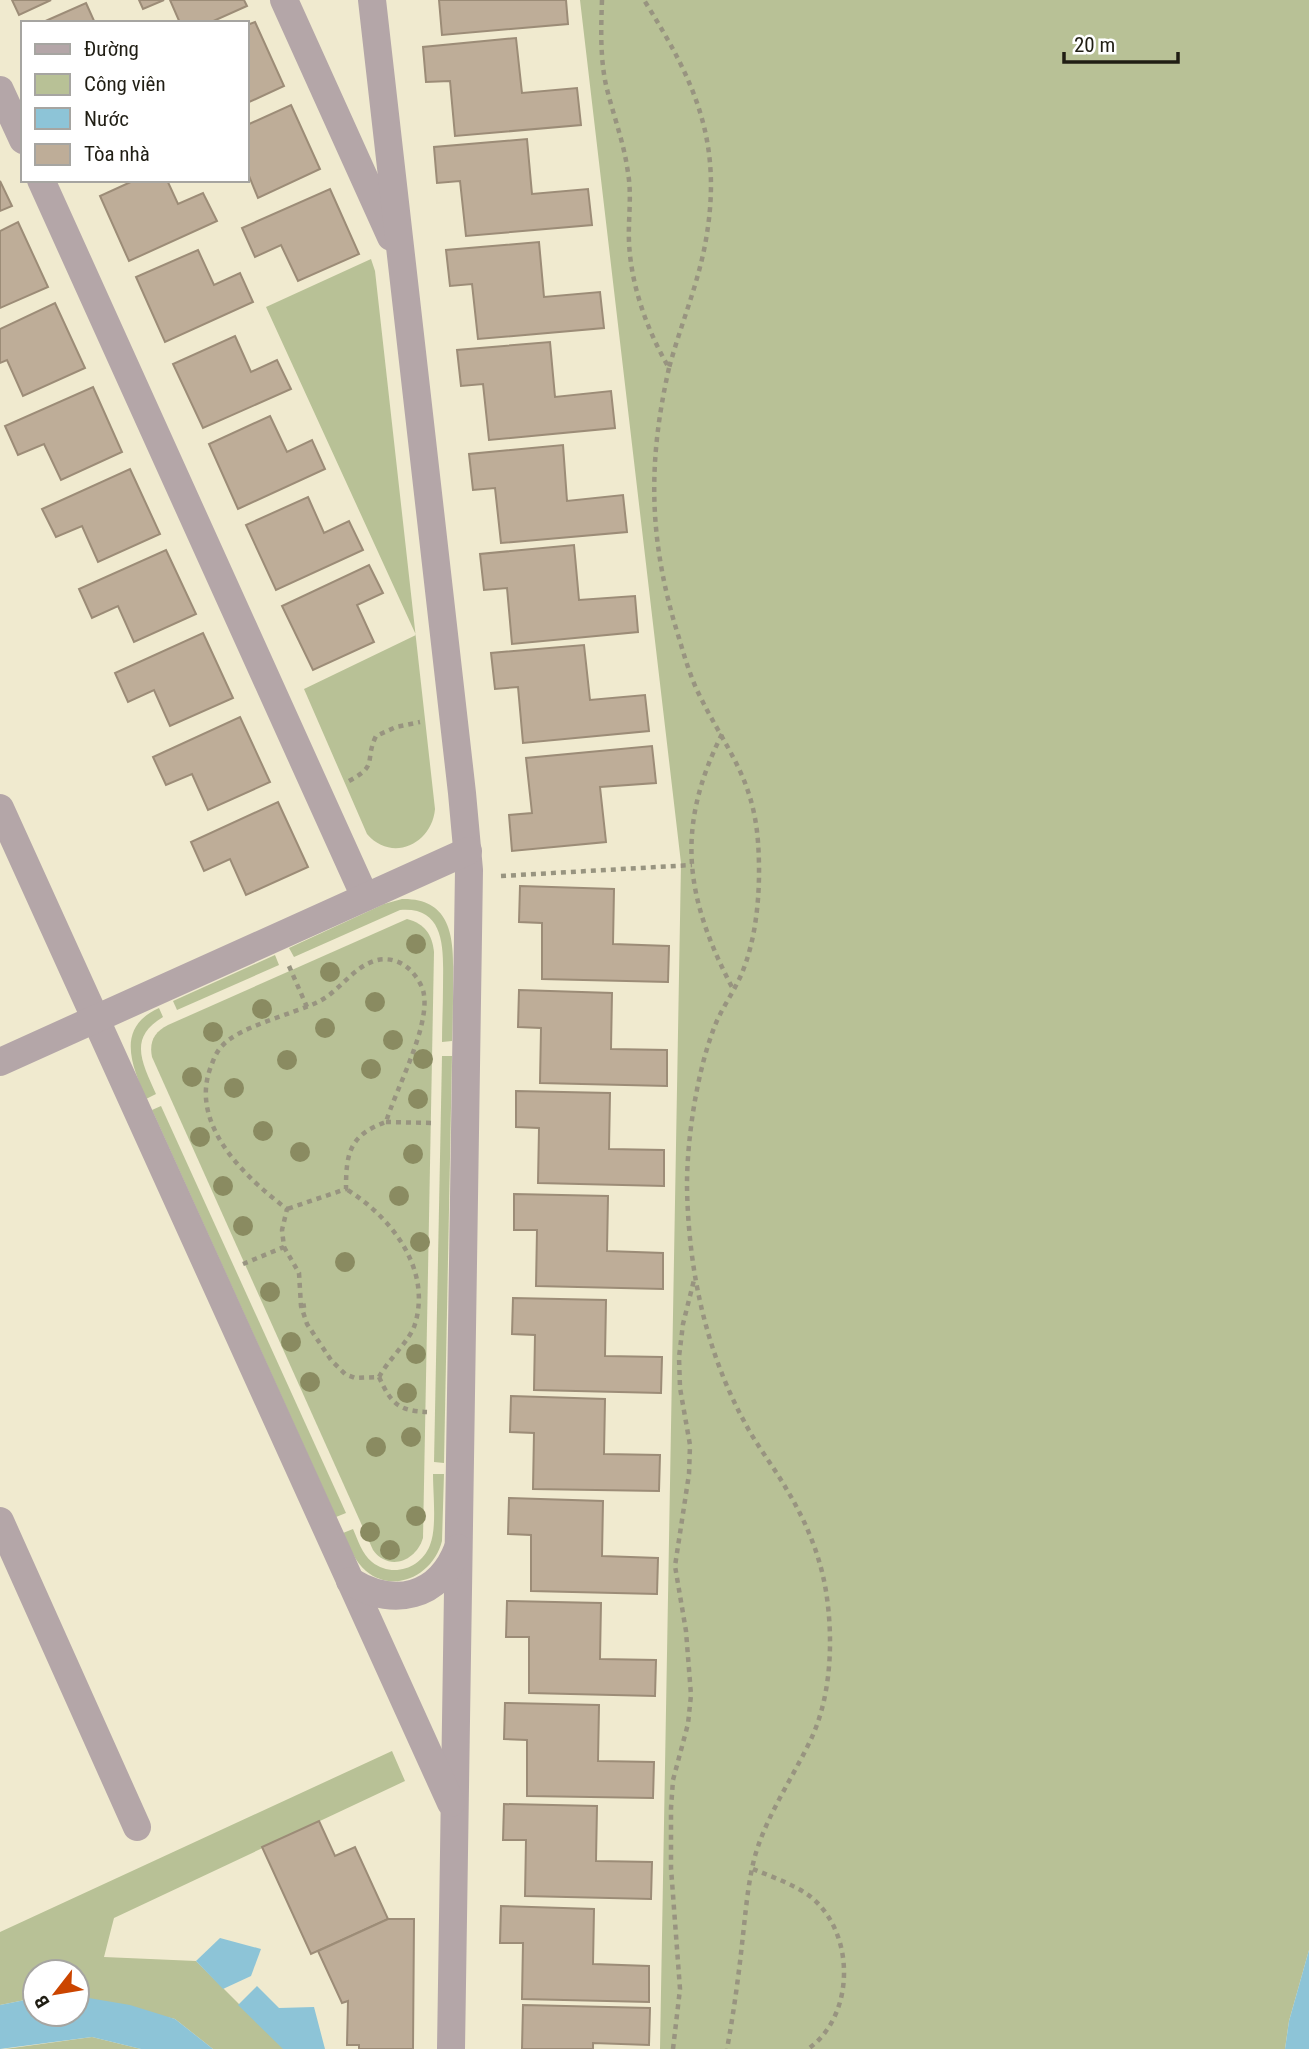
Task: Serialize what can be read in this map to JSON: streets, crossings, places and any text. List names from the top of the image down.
{
  "legend": [
    "Đường",
    "Công viên",
    "Nước",
    "Tòa nhà"
  ],
  "scale_bar": "20 m",
  "north": "bottom left"
}
